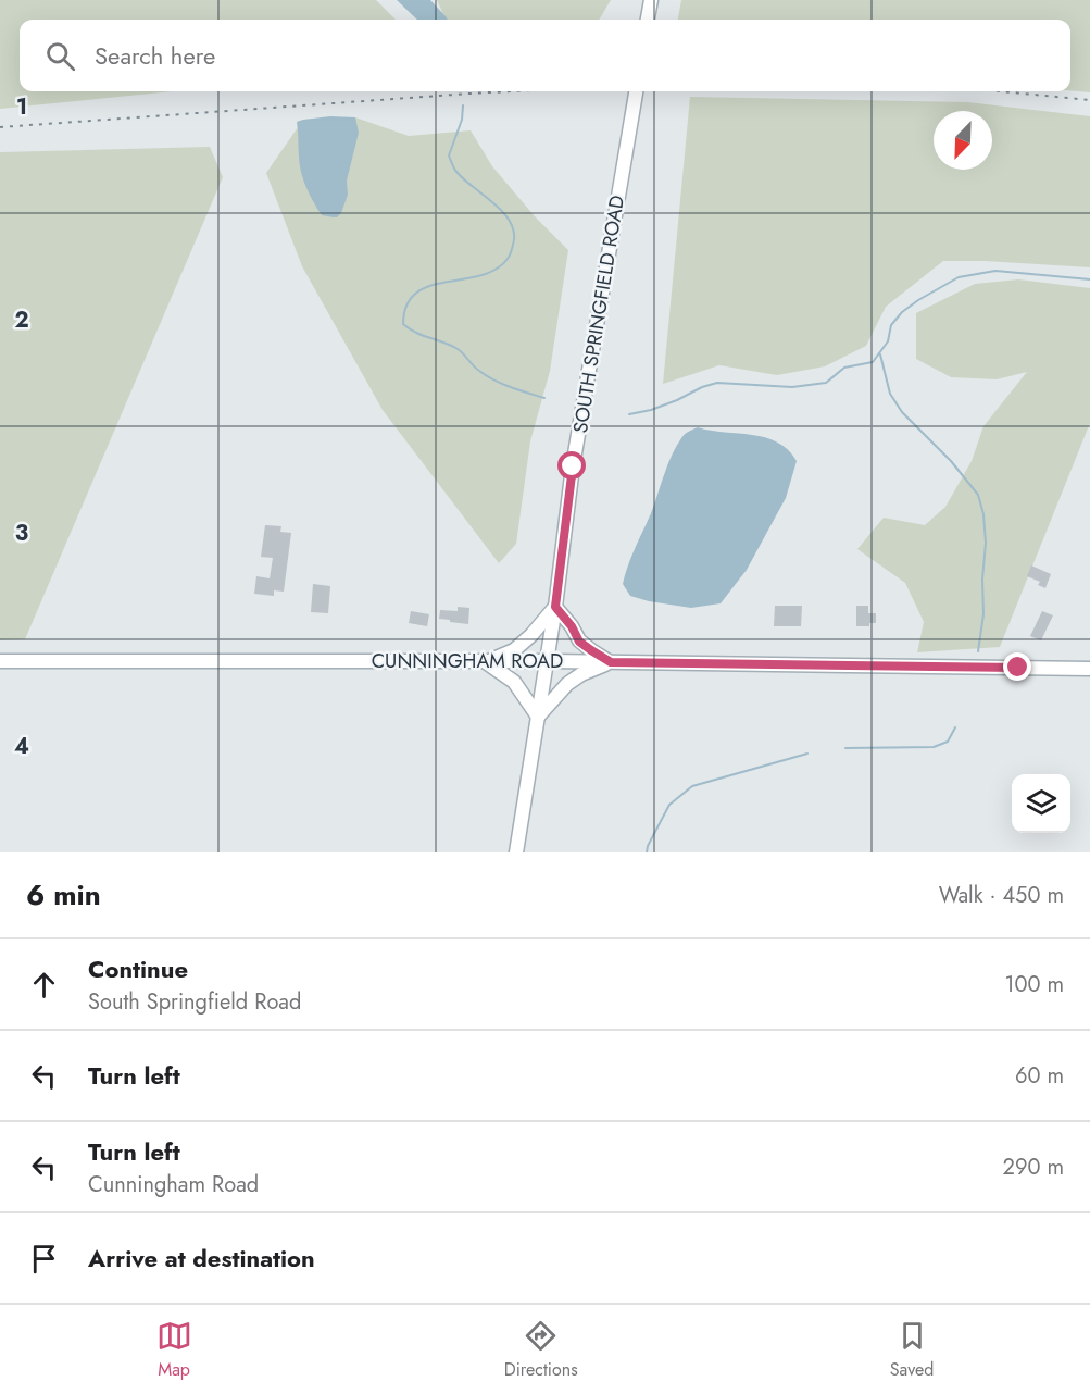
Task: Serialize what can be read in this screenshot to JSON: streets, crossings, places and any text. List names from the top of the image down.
{
  "streets": {
    "main road": ["SOUTH SPRINGFIELD ROAD", "CUNNINGHAM ROAD"]
  },
  "crossings": [
    ["SOUTH SPRINGFIELD ROAD", "CUNNINGHAM ROAD"]
  ],
  "north": "bottom left",
  "page": {
    "search": "Search here",
    "heading": ["6 min", "Walk · 450 m"],
    "list": [
      ["Continue", "South Springfield Road", "100 m"],
      ["Turn left", "60 m"],
      ["Turn left", "Cunningham Road", "290 m"],
      "Arrive at destination"
    ],
    "nav": ["Map", "Directions", "Saved"]
  },
  "grid": {
    "rows": [
      "1",
      "2",
      "3",
      "4"
    ]
  }
}
